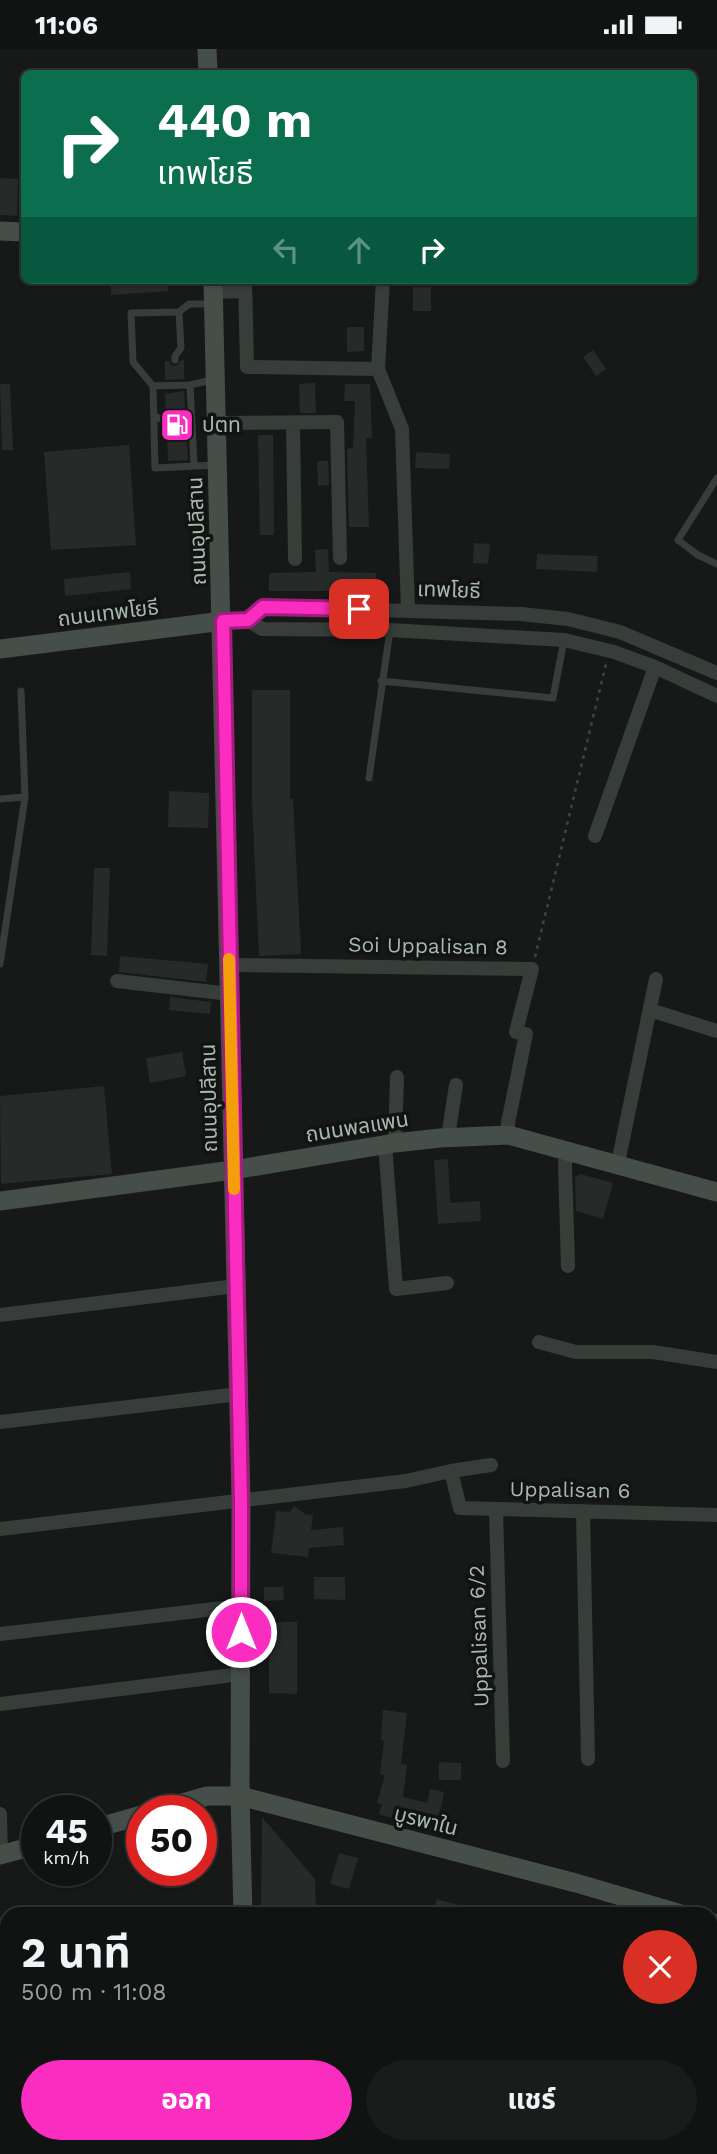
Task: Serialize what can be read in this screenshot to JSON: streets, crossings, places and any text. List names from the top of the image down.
{
  "streets": {
    "main road": [
      "ถนนอุปลีสาน",
      "ถนนเทพโยธี",
      "ถนนพลแพน",
      "บูรพาใน"
    ],
    "street": [
      "เทพโยธี",
      "Soi Uppalisan 8",
      "Uppalisan 6",
      "Uppalisan 6/2"
    ]
  },
  "crossings": [
    ["ถนนอุปลีสาน", "เทพโยธี"],
    ["ถนนอุปลีสาน", "ถนนเทพโยธี"],
    ["ถนนอุปลีสาน", "Soi Uppalisan 8"],
    ["ถนนอุปลีสาน", "ถนนพลแพน"],
    ["ถนนอุปลีสาน", "Uppalisan 6"],
    ["ถนนอุปลีสาน", "บูรพาใน"],
    ["เทพโยธี", "ถนนเทพโยธี"],
    ["Soi Uppalisan 8", "ถนนพลแพน"],
    ["Uppalisan 6", "Uppalisan 6/2"]
  ],
  "places": {
    "fuel station": ["ปตท"]
  },
  "page": {
    "status": "11:06",
    "turn": ["440 m", "เทพโยธี"],
    "speed": "45 km/h",
    "limit": "50",
    "heading": ["2 นาที", "500 m · 11:08"],
    "buttons": ["ออก", "แชร์"]
  }
}
